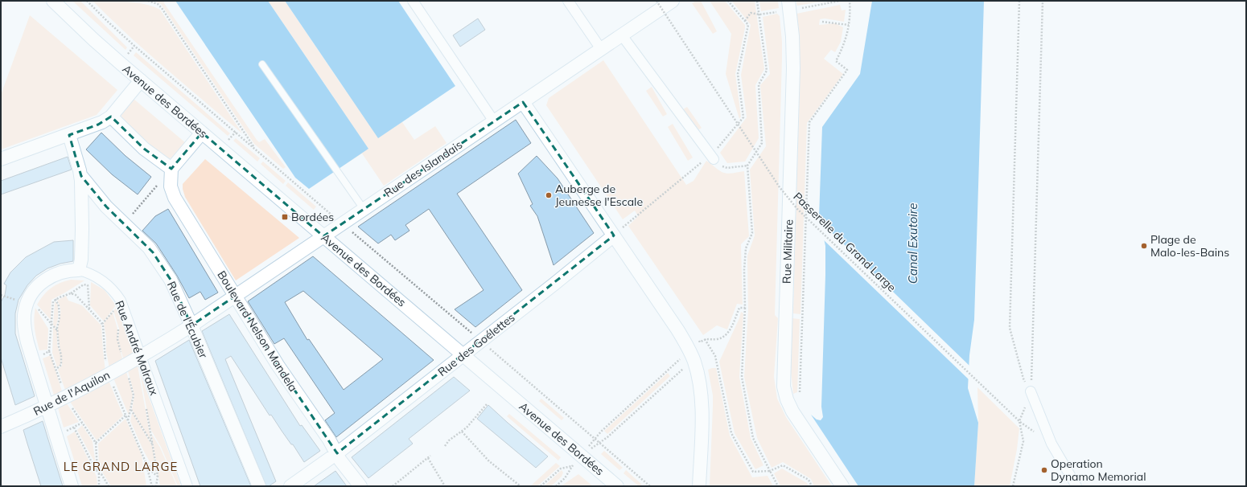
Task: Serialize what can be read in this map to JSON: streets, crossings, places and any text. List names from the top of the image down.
{
  "streets": {
    "street": [
      "Avenue des Bordées",
      "Rue des Islandais",
      "Rue Militaire",
      "Rue de l'Écubier",
      "Boulevard Nelson Mandela",
      "Rue des Goélettes",
      "Rue André Malraux",
      "Rue de l'Aquilon"
    ],
    "path": ["Passerelle du Grand Large"]
  },
  "crossings": [
    ["Avenue des Bordées", "Rue des Islandais"],
    ["Avenue des Bordées", "Rue des Goélettes"],
    ["Rue des Islandais", "Boulevard Nelson Mandela"],
    ["Rue des Islandais", "Rue de l'Aquilon"],
    ["Rue de l'Écubier", "Rue de l'Aquilon"],
    ["Boulevard Nelson Mandela", "Rue des Goélettes"],
    ["Boulevard Nelson Mandela", "Rue de l'Aquilon"],
    ["Rue André Malraux", "Rue de l'Aquilon"]
  ],
  "districts": ["LE GRAND LARGE"],
  "water": ["Canal Exutoire"],
  "places": {
    "other": ["Auberge de Jeunesse l'Escale", "Plage de Malo-les-Bains", "Operation Dynamo Memorial"],
    "transit": ["Bordées"]
  }
}
